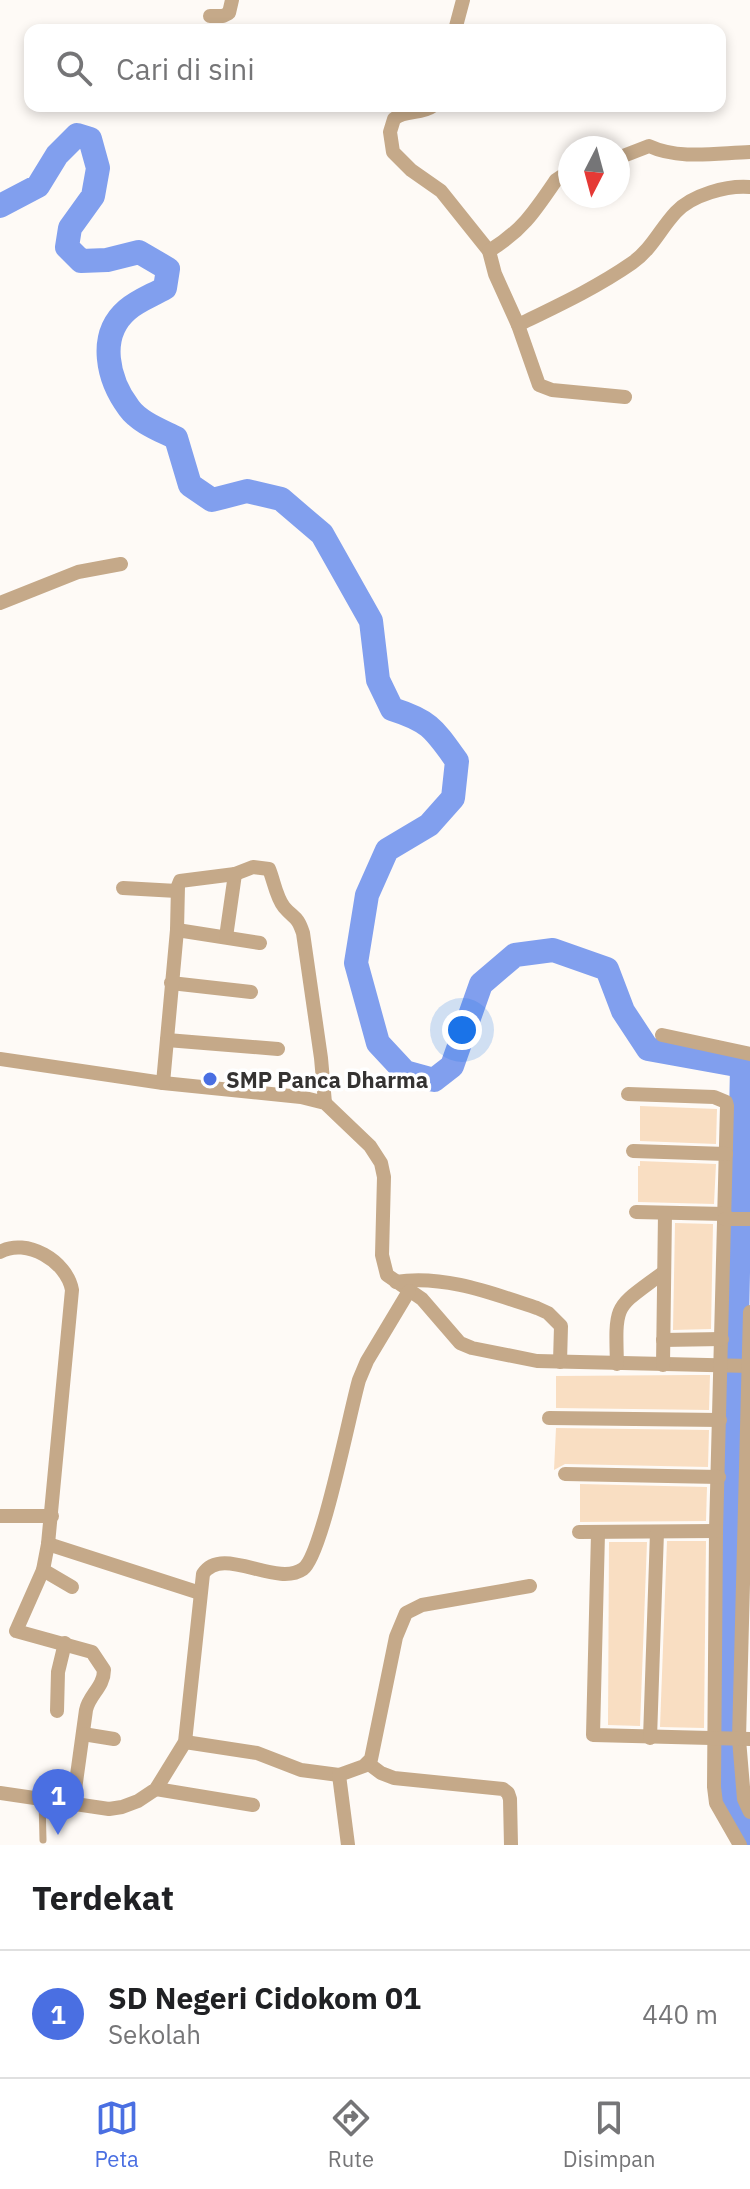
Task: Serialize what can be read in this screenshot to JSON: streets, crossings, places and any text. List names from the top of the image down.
{
  "places": ["SMP Panca Dharma"],
  "north": "bottom",
  "page": {
    "search": "Cari di sini",
    "pins": "1",
    "heading": "Terdekat",
    "list": [
      {
        "mark": "1",
        "name": "SD Negeri Cidokom 01",
        "note": "Sekolah",
        "value": "440 m"
      }
    ],
    "nav": ["Peta", "Rute", "Disimpan"]
  }
}
